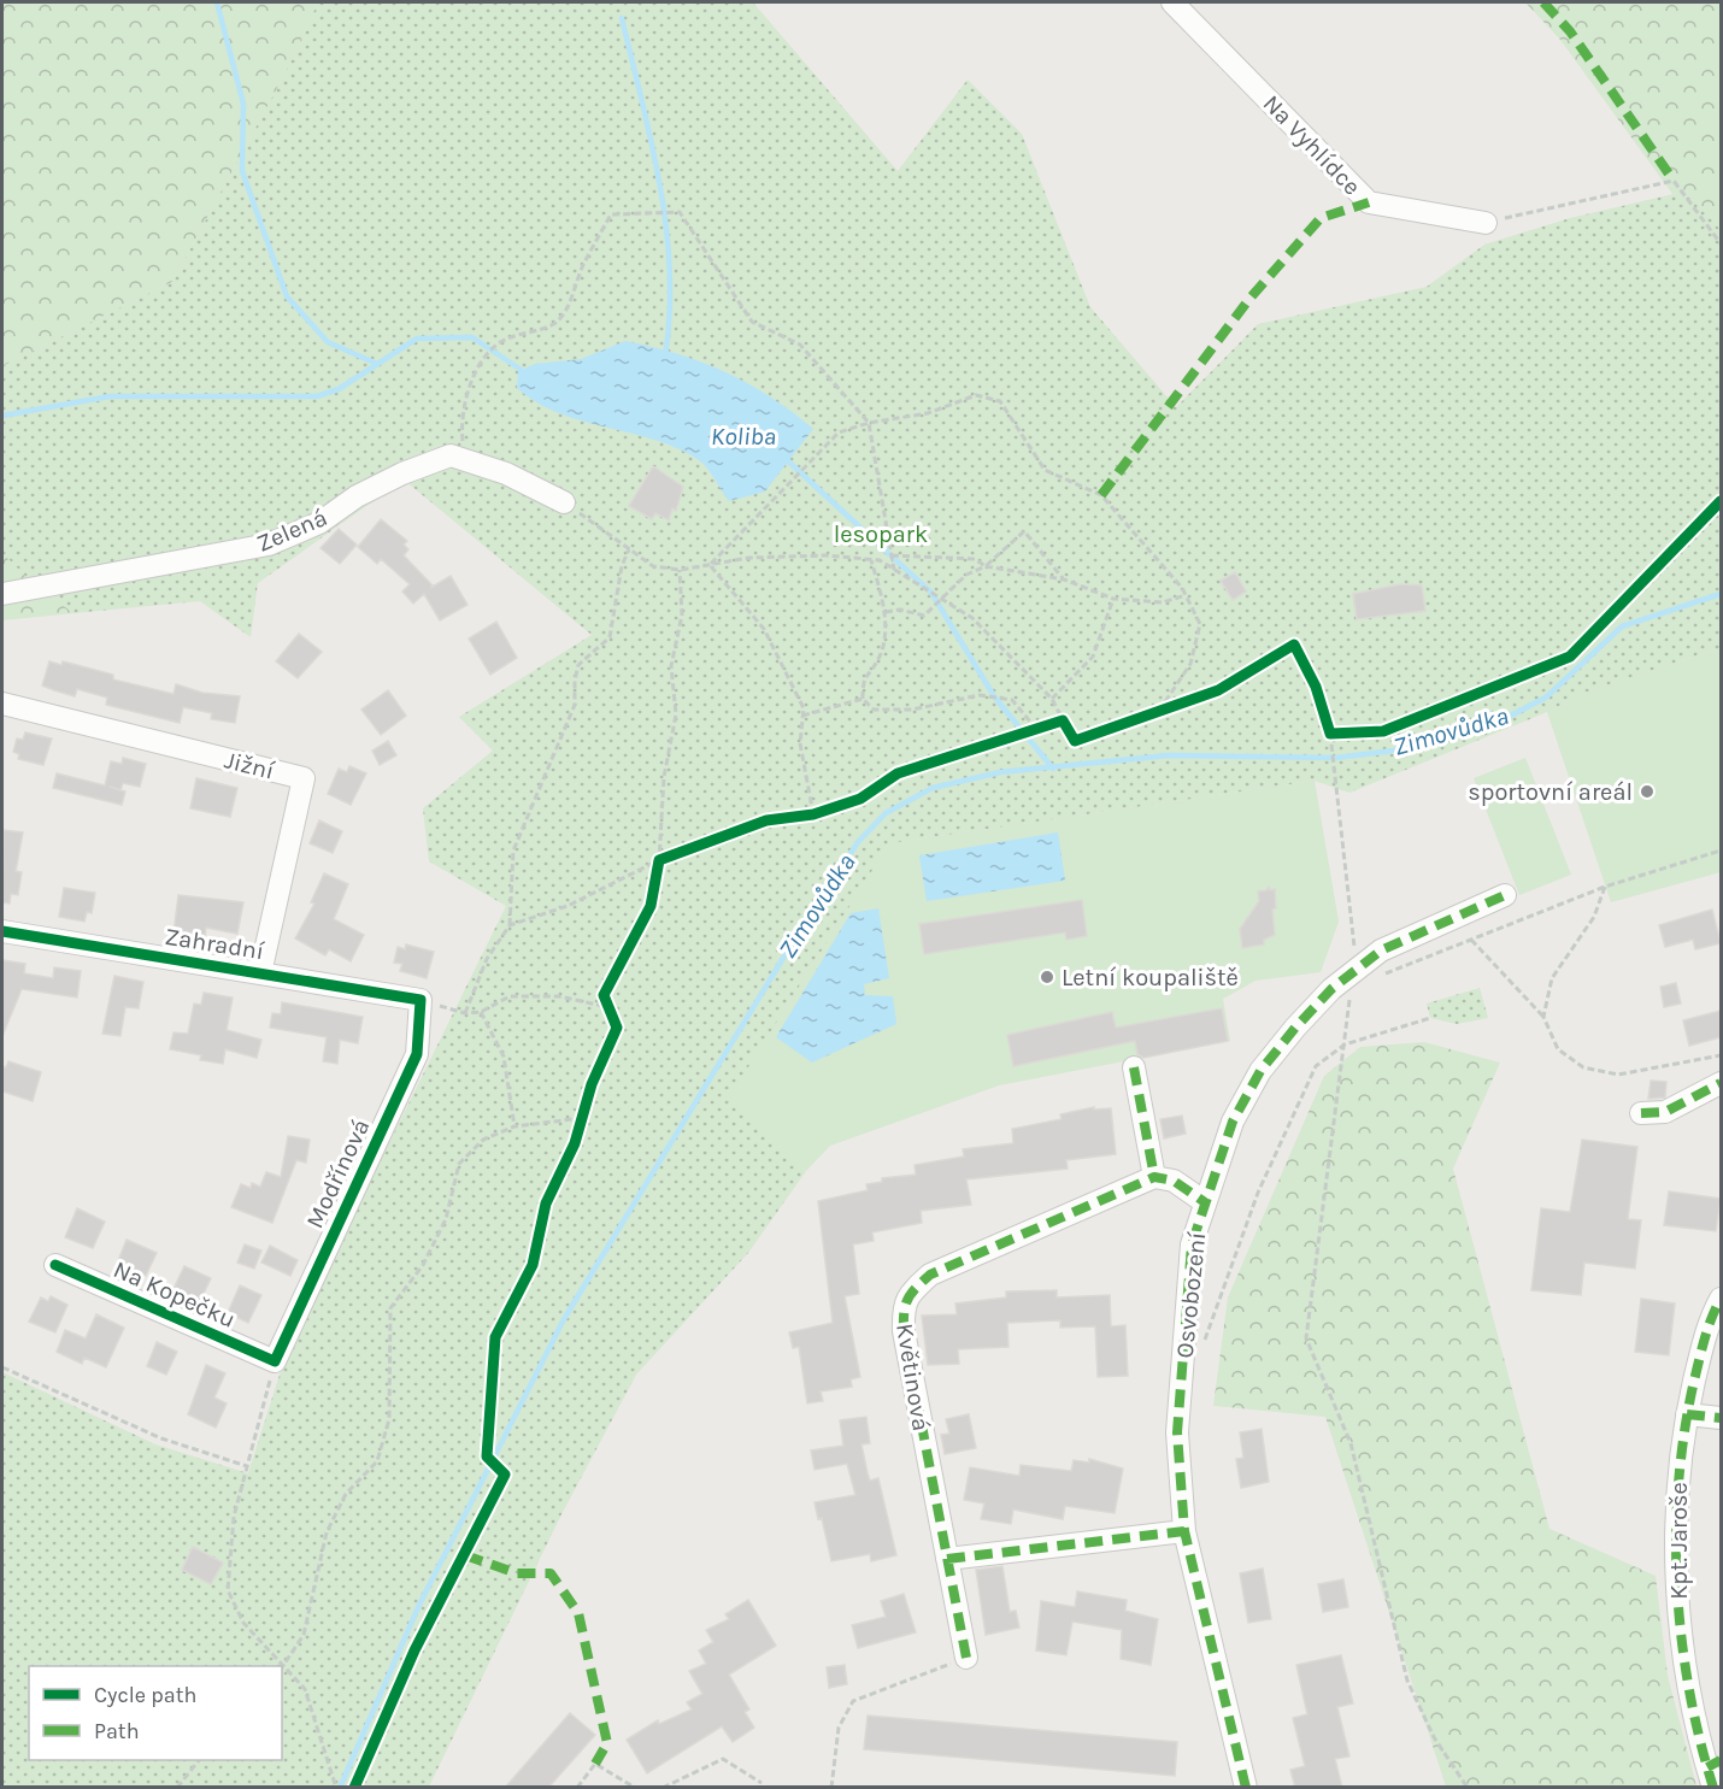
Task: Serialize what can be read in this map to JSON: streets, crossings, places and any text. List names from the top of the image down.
{
  "streets": {
    "street": [
      "Na Vyhlídce",
      "Zelená",
      "Jižní",
      "Zahradní",
      "Modřínová",
      "Na Kopečku",
      "Osvobození",
      "Květinová",
      "Kpt. Jaroše"
    ]
  },
  "crossings": [
    ["Jižní", "Zahradní"],
    ["Zahradní", "Modřínová"],
    ["Modřínová", "Na Kopečku"]
  ],
  "water": ["Koliba", "Zimovůdka"],
  "parks": ["lesopark"],
  "places": ["sportovní areál", "Letní koupaliště"],
  "legend": ["Cycle path", "Path"]
}
